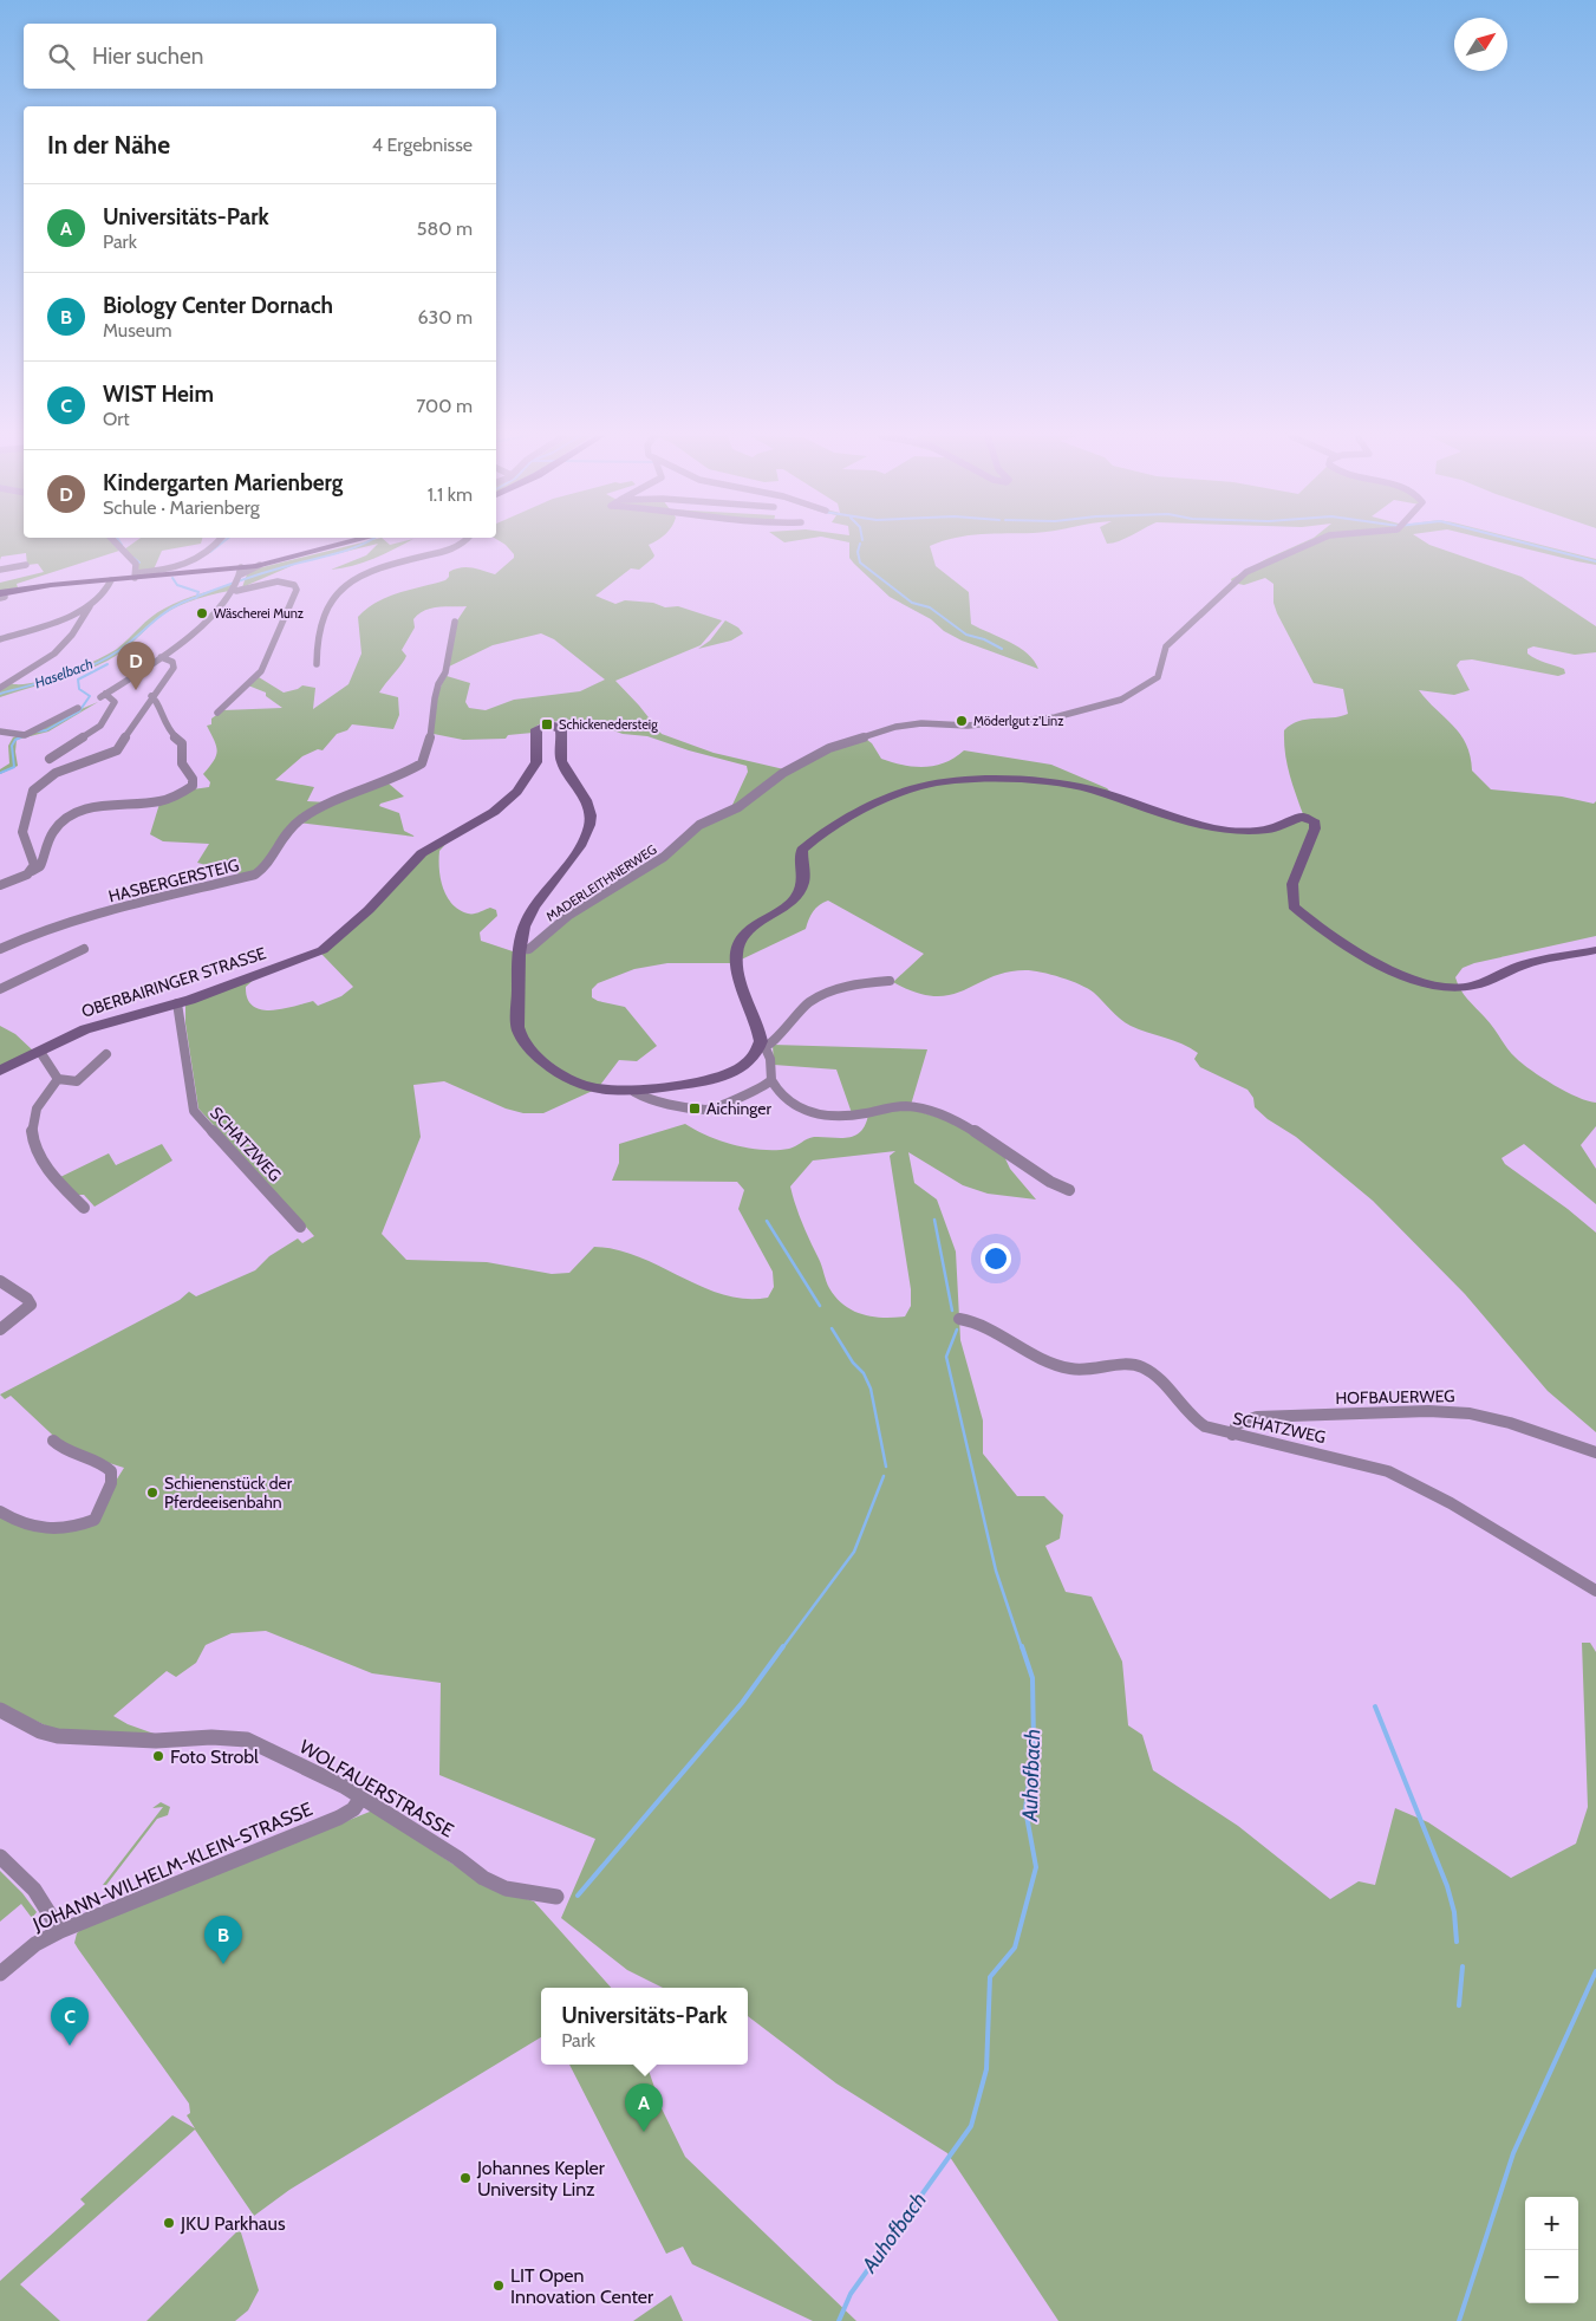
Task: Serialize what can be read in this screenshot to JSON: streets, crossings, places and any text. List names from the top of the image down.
{
  "streets": {
    "street": [
      "HASBERGERSTEIG",
      "MADERLEITHNERWEG",
      "OBERBAIRINGER STRASSE",
      "SCHATZWEG",
      "HOFBAUERWEG",
      "WOLFAUERSTRASSE",
      "JOHANN-WILHELM-KLEIN-STRASSE"
    ]
  },
  "crossings": [
    ["MADERLEITHNERWEG", "OBERBAIRINGER STRASSE"],
    ["OBERBAIRINGER STRASSE", "SCHATZWEG"],
    ["SCHATZWEG", "HOFBAUERWEG"],
    ["WOLFAUERSTRASSE", "JOHANN-WILHELM-KLEIN-STRASSE"]
  ],
  "water": ["Haselbach", "Auhofbach"],
  "places": {
    "other": [
      "Wäscherei Munz",
      "Möderlgut z'Linz",
      "Schienenstück der Pferdeeisenbahn",
      "Foto Strobl",
      "Johannes Kepler University Linz",
      "JKU Parkhaus",
      "LIT Open Innovation Center"
    ],
    "transit": ["Schickenedersteig", "Aichinger"]
  },
  "north": "top right",
  "page": {
    "search": "Hier suchen",
    "heading": ["In der Nähe", "4 Ergebnisse"],
    "list": [
      {
        "mark": "A",
        "name": "Universitäts-Park",
        "note": "Park",
        "value": "580 m"
      },
      {
        "mark": "B",
        "name": "Biology Center Dornach",
        "note": "Museum",
        "value": "630 m"
      },
      {
        "mark": "C",
        "name": "WIST Heim",
        "note": "Ort",
        "value": "700 m"
      },
      {
        "mark": "D",
        "name": "Kindergarten Marienberg",
        "note": "Schule · Marienberg",
        "value": "1.1 km"
      }
    ],
    "pins": [
      "D",
      "B",
      "C",
      "A"
    ],
    "popup": ["Universitäts-Park", "Park"],
    "map_buttons": ["+", "−"]
  }
}
